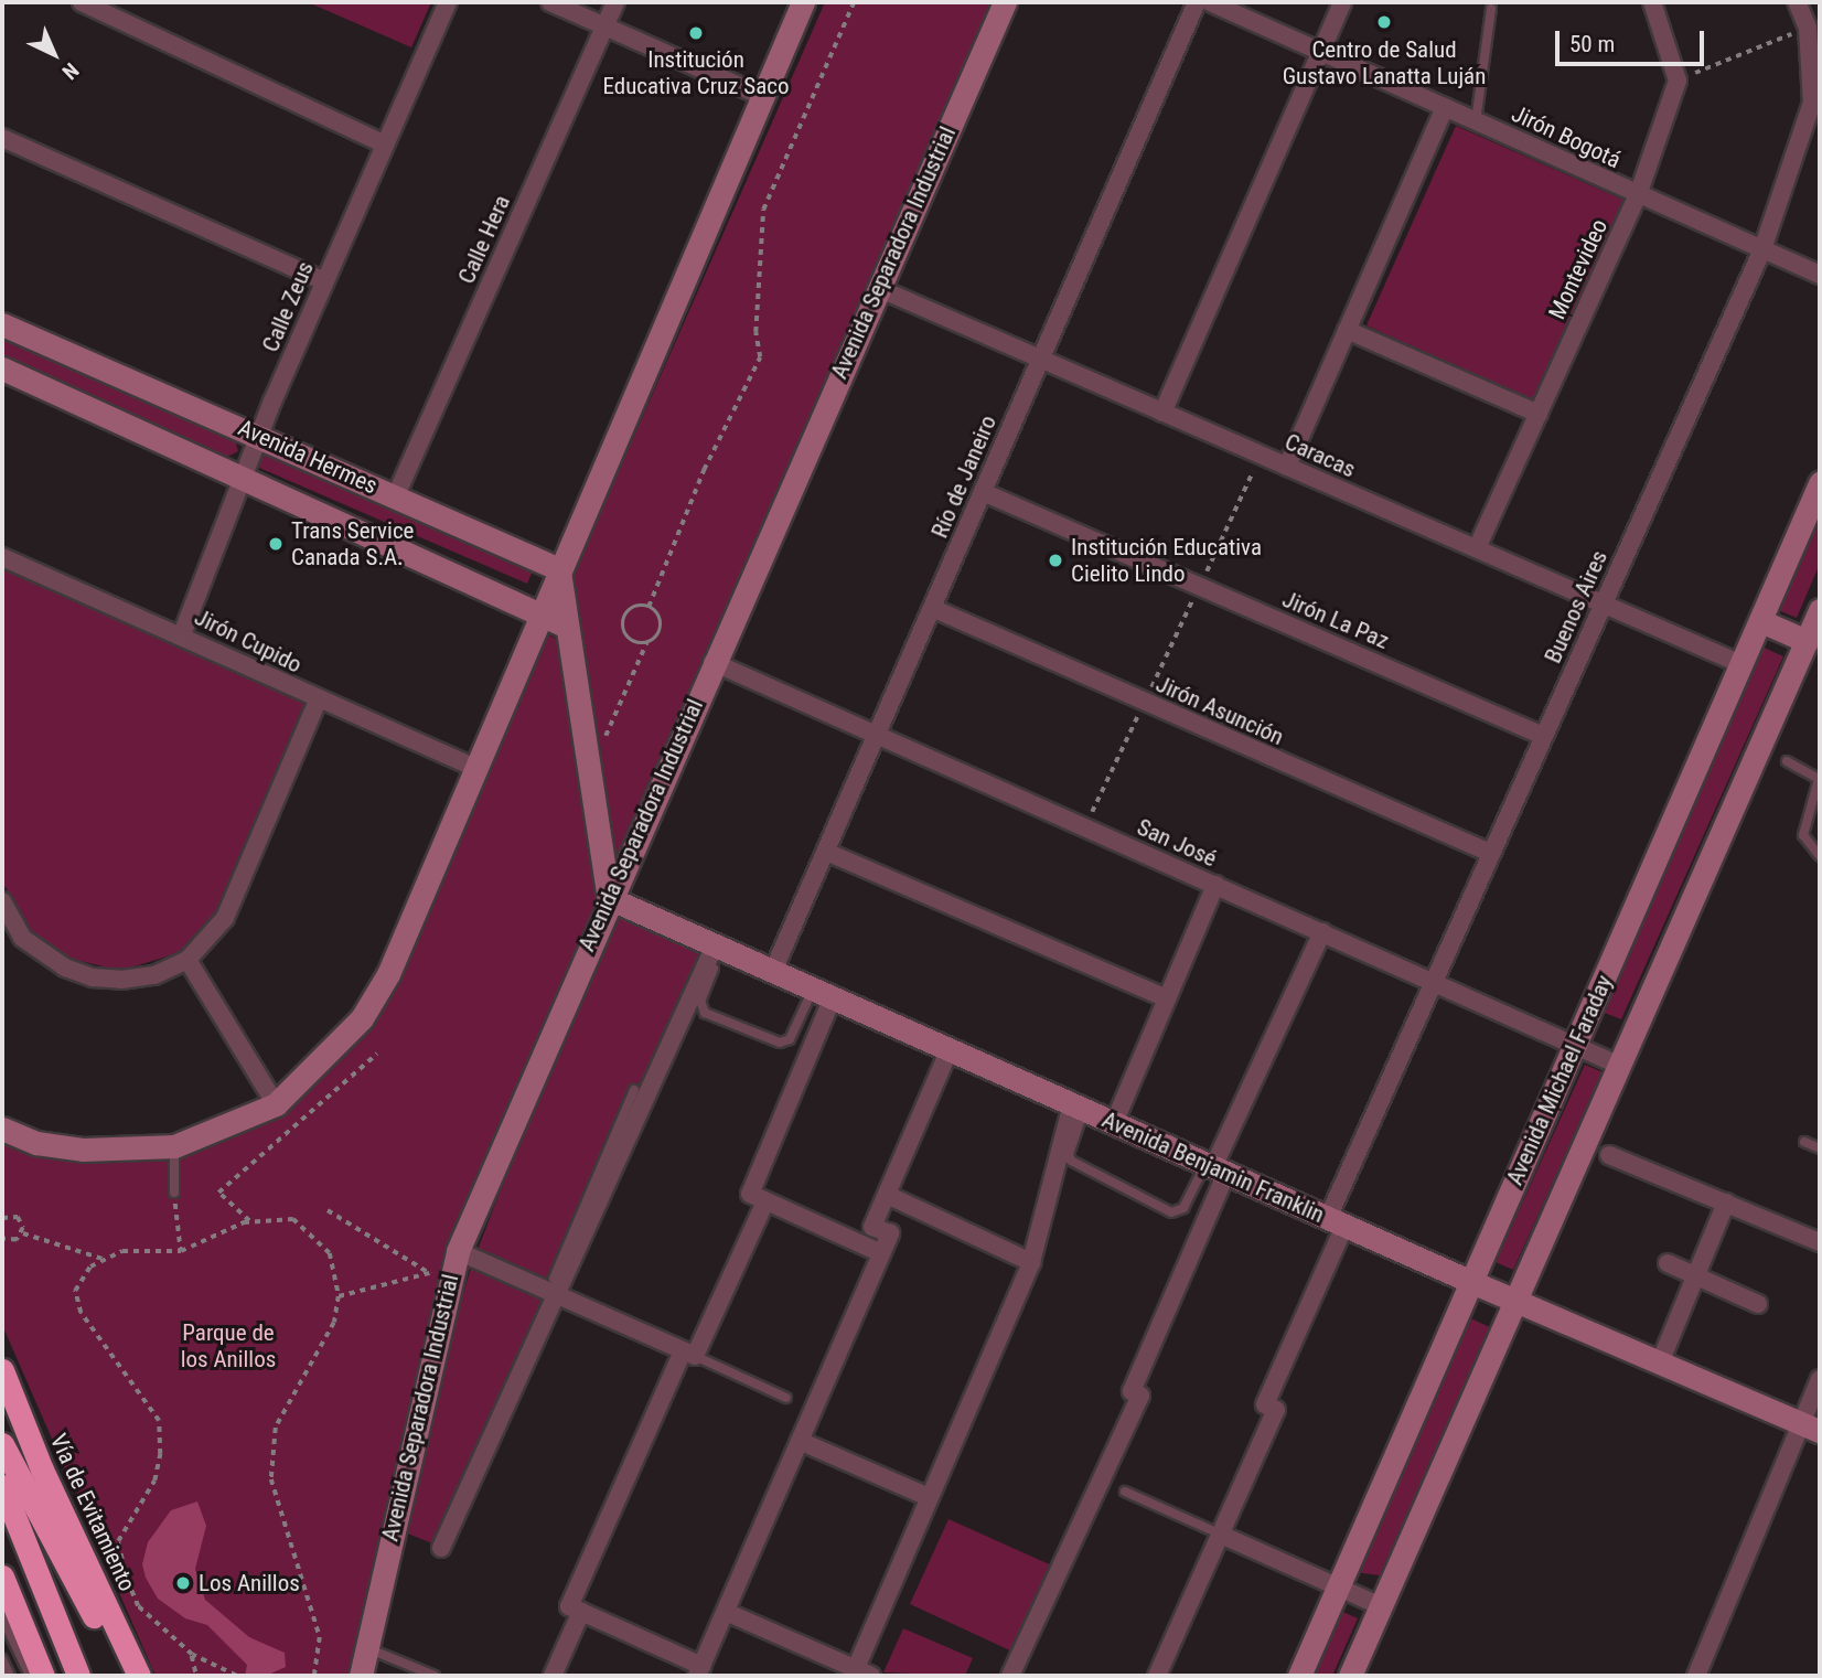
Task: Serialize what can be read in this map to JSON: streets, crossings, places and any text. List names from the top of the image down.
{
  "streets": {
    "highway": ["Vía de Evitamiento"],
    "street": [
      "Jirón Bogotá",
      "Calle Hera",
      "Avenida Separadora Industrial",
      "Montevideo",
      "Calle Zeus",
      "Caracas",
      "Avenida Hermes",
      "Río de Janeiro",
      "Buenos Aires",
      "Jirón La Paz",
      "Jirón Cupido",
      "Jirón Asunción",
      "San José",
      "Avenida Michael Faraday",
      "Avenida Benjamin Franklin"
    ]
  },
  "crossings": [
    ["Jirón Bogotá", "Montevideo"],
    ["Jirón Bogotá", "Buenos Aires"],
    ["Calle Hera", "Avenida Hermes"],
    ["Avenida Separadora Industrial", "Caracas"],
    ["Avenida Separadora Industrial", "San José"],
    ["Avenida Separadora Industrial", "Avenida Benjamin Franklin"],
    ["Montevideo", "Caracas"],
    ["Calle Zeus", "Avenida Hermes"],
    ["Calle Zeus", "Jirón Cupido"],
    ["Caracas", "Río de Janeiro"],
    ["Caracas", "Buenos Aires"],
    ["Caracas", "Avenida Michael Faraday"],
    ["Río de Janeiro", "Jirón La Paz"],
    ["Río de Janeiro", "Jirón Asunción"],
    ["Río de Janeiro", "San José"],
    ["Río de Janeiro", "Avenida Benjamin Franklin"],
    ["Buenos Aires", "Jirón La Paz"],
    ["Buenos Aires", "Jirón Asunción"],
    ["Buenos Aires", "San José"],
    ["Buenos Aires", "Avenida Benjamin Franklin"],
    ["San José", "Avenida Michael Faraday"],
    ["Avenida Michael Faraday", "Avenida Benjamin Franklin"]
  ],
  "parks": ["Parque de los Anillos"],
  "places": [
    "Centro de Salud Gustavo Lanatta Luján",
    "Institución Educativa Cruz Saco",
    "Trans Service Canada S.A.",
    "Institución Educativa Cielito Lindo",
    "Los Anillos"
  ],
  "scale_bar": "50 m",
  "north": "bottom right"
}
